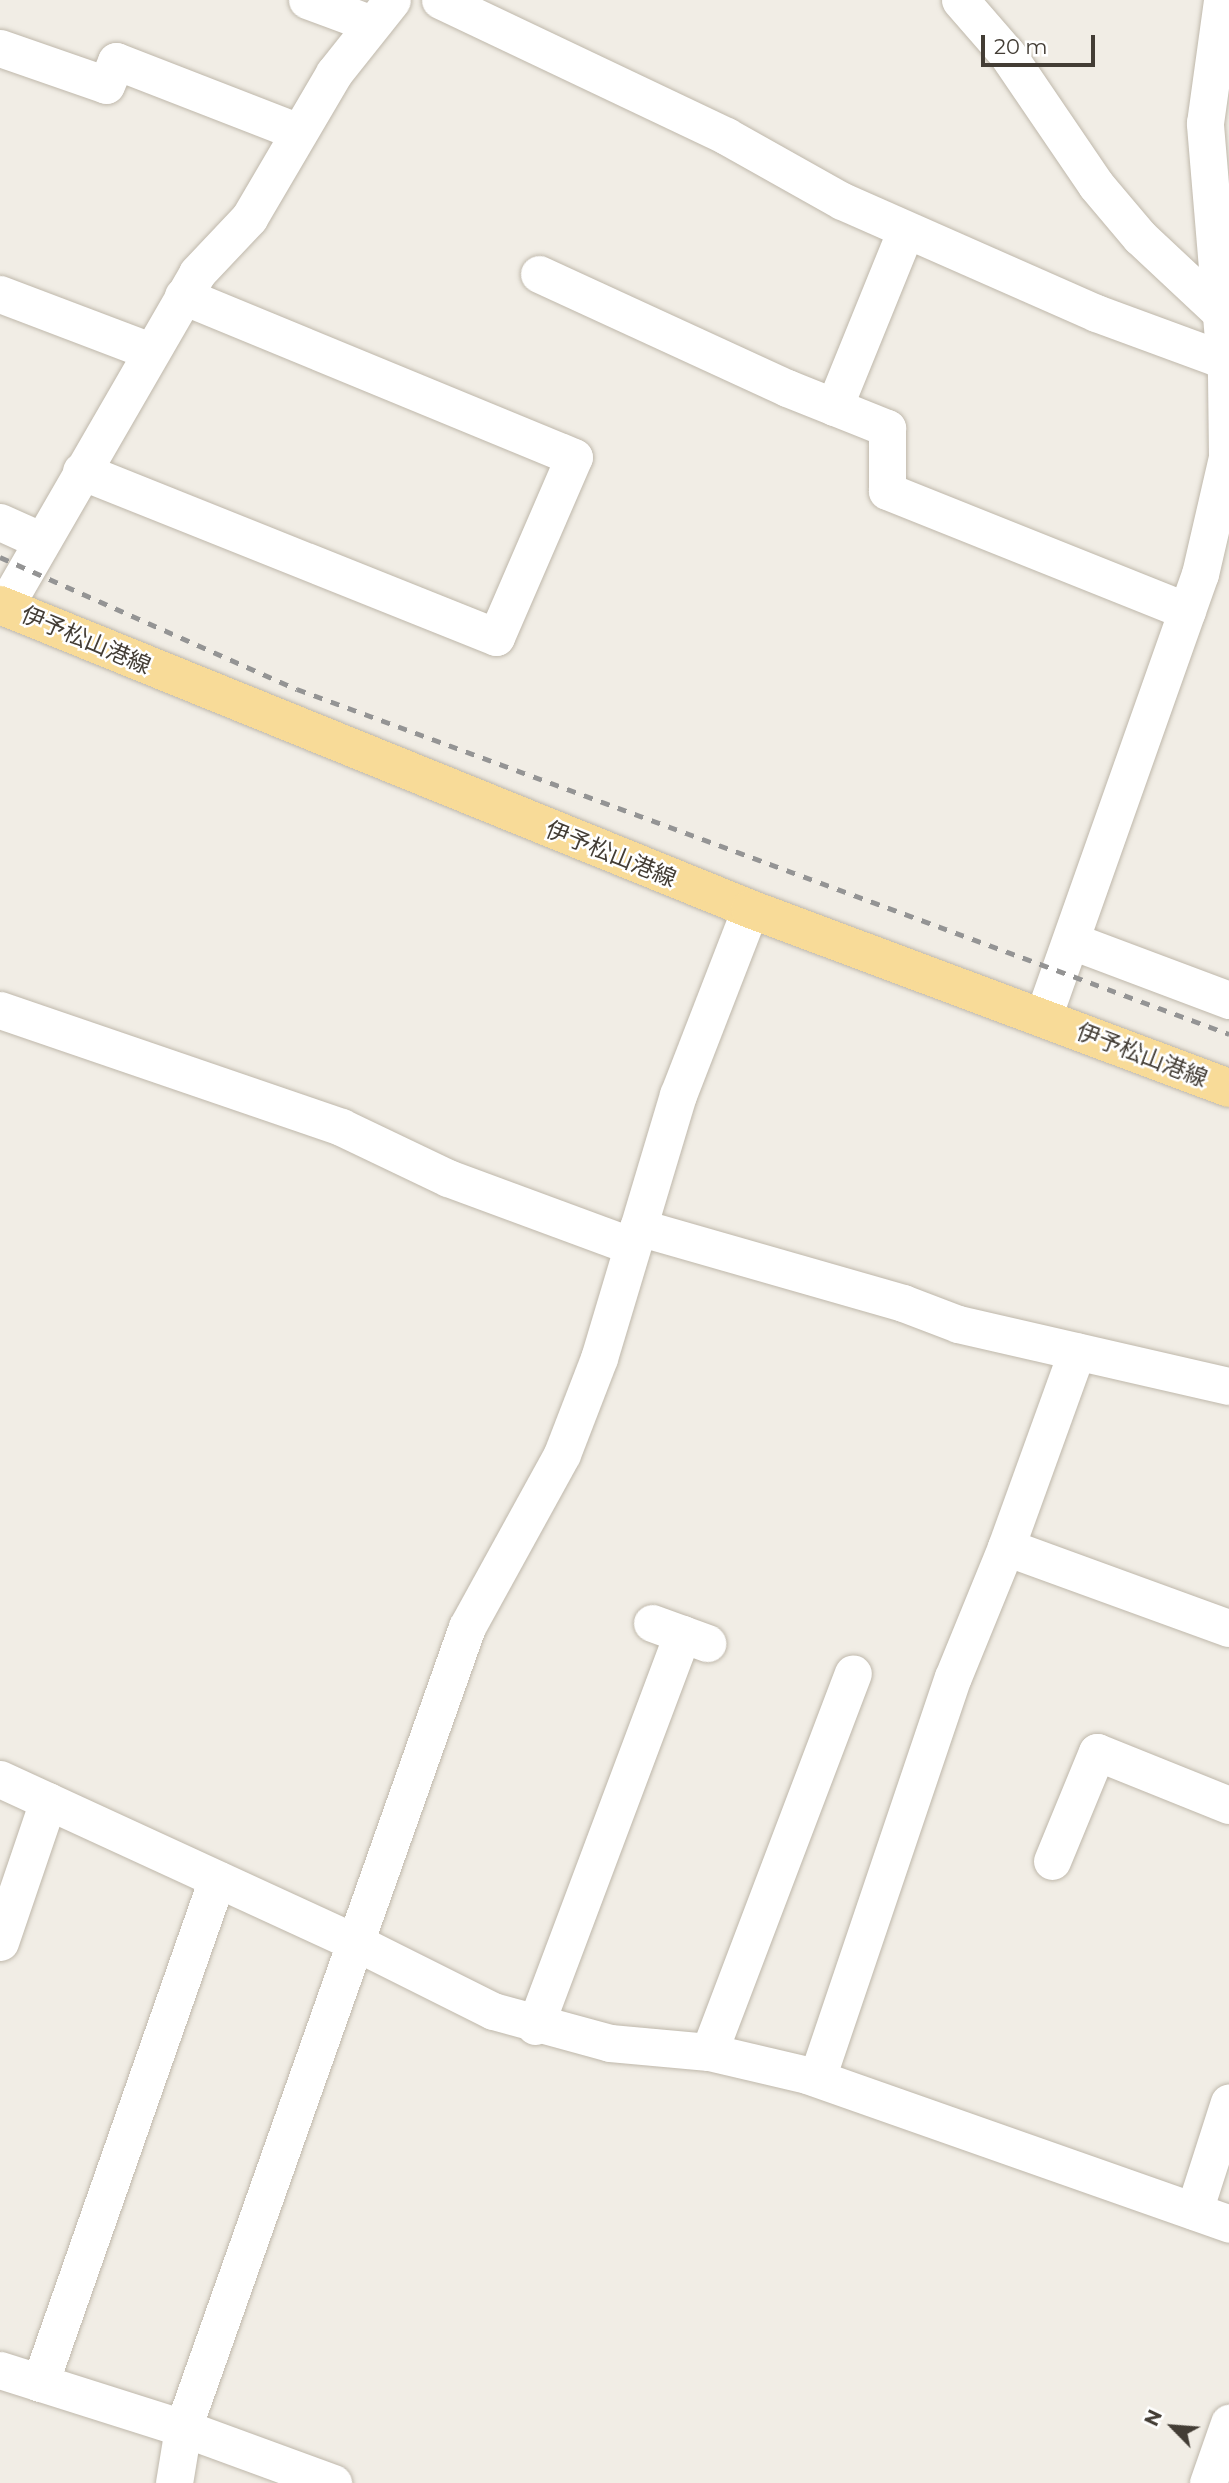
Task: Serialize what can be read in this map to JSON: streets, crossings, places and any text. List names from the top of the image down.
{
  "streets": {
    "main road": ["伊予松山港線"]
  },
  "scale_bar": "20 m",
  "north": "top left"
}
